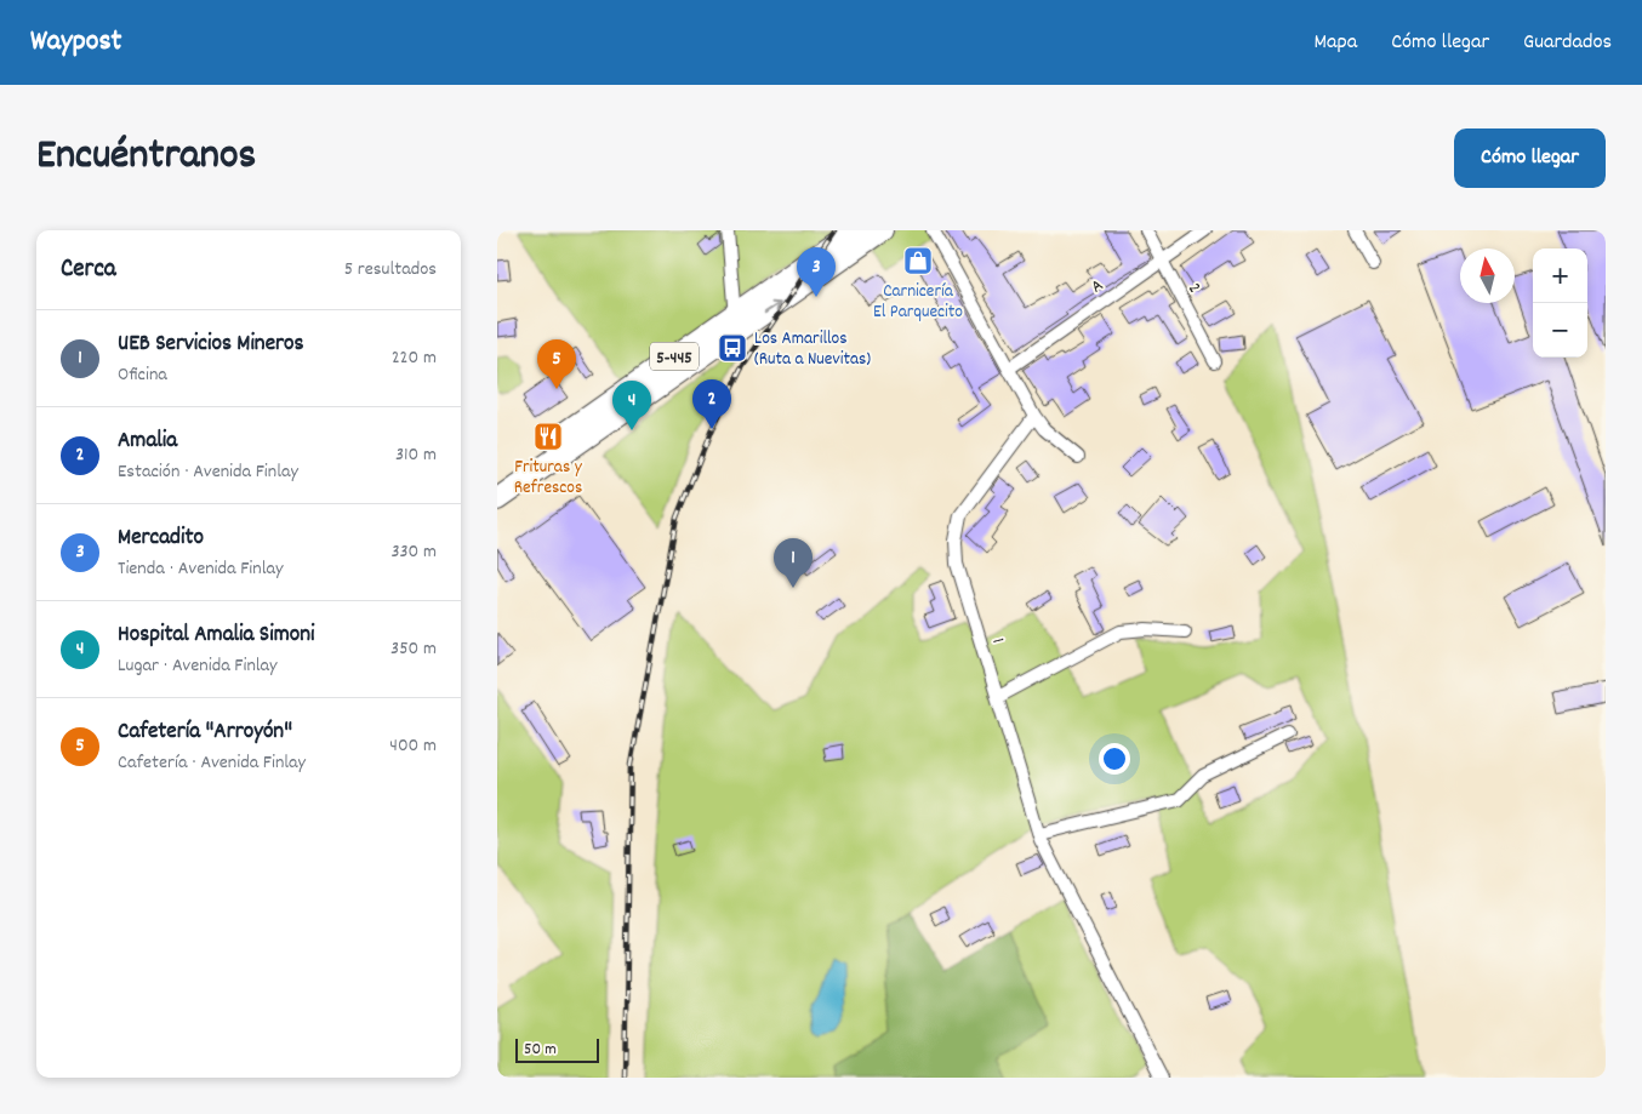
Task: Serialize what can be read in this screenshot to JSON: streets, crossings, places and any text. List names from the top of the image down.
{
  "streets": {
    "highway": ["5-445"],
    "street": ["A", "2", "1"]
  },
  "crossings": [
    ["A", "2"]
  ],
  "places": {
    "shop": ["Carnicería El Parquecito"],
    "bus stop": ["Los Amarillos (Ruta a Nuevitas)"],
    "restaurant": ["Frituras y Refrescos"]
  },
  "scale_bar": "50 m",
  "north": "top",
  "page": {
    "header": "Waypost",
    "nav": ["Mapa", "Cómo llegar", "Guardados"],
    "title": "Encuéntranos",
    "buttons": "Cómo llegar",
    "heading": ["Cerca", "5 resultados"],
    "pins": [
      "3",
      "5",
      "2",
      "4",
      "1"
    ],
    "map_buttons": ["+", "−"],
    "list": [
      {
        "mark": "1",
        "name": "UEB Servicios Mineros",
        "note": "Oficina",
        "value": "220 m"
      },
      {
        "mark": "2",
        "name": "Amalia",
        "note": "Estación · Avenida Finlay",
        "value": "310 m"
      },
      {
        "mark": "3",
        "name": "Mercadito",
        "note": "Tienda · Avenida Finlay",
        "value": "330 m"
      },
      {
        "mark": "4",
        "name": "Hospital Amalia Simoni",
        "note": "Lugar · Avenida Finlay",
        "value": "350 m"
      },
      {
        "mark": "5",
        "name": "Cafetería \"Arroyón\"",
        "note": "Cafetería · Avenida Finlay",
        "value": "400 m"
      }
    ],
    "scale": "50 m"
  }
}
